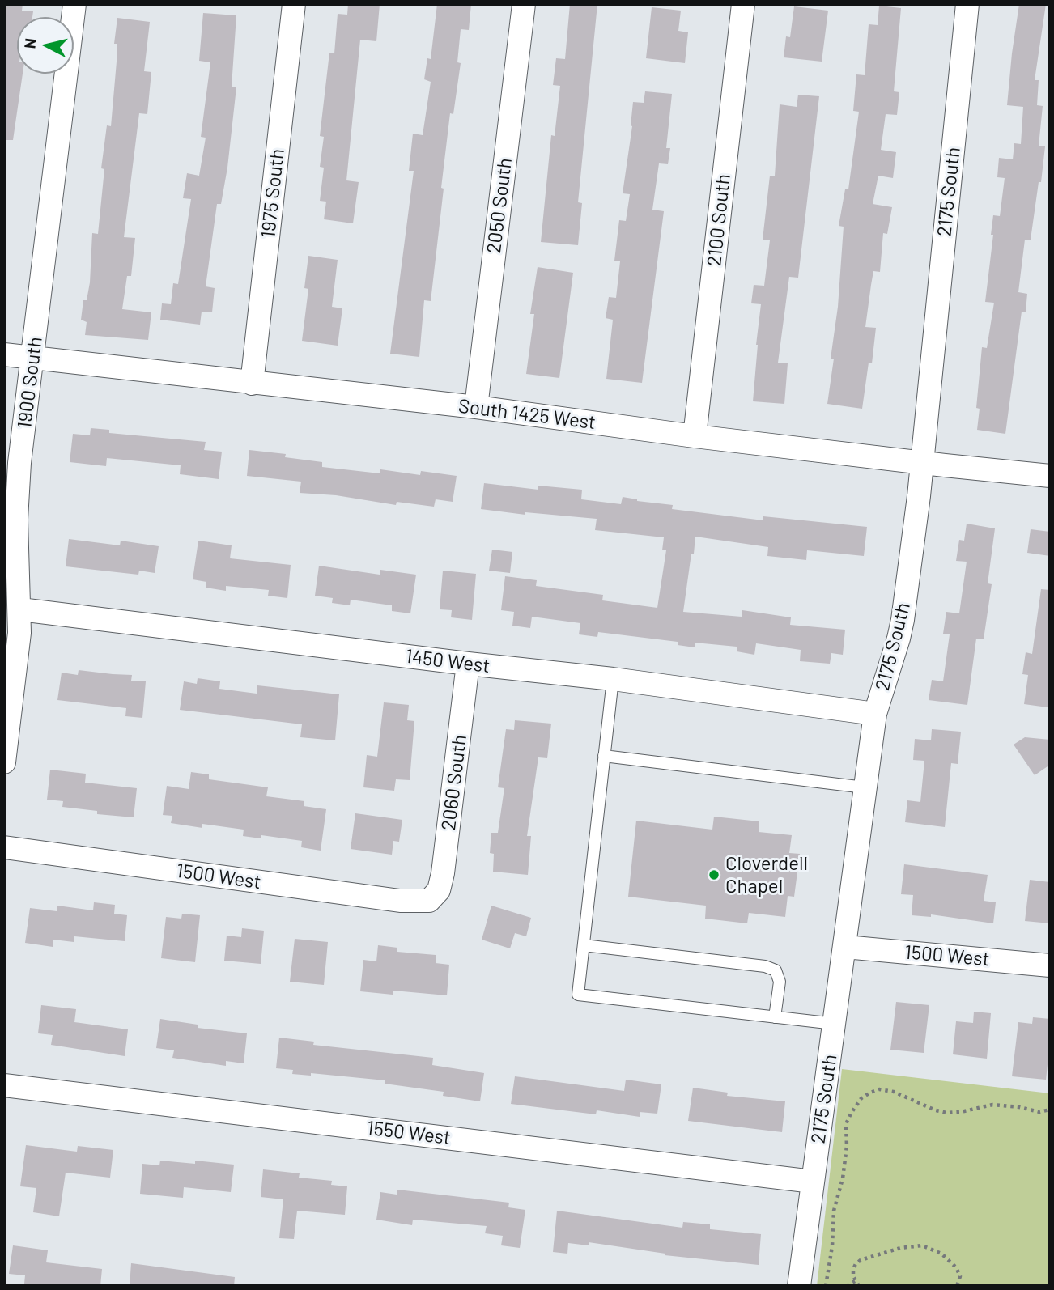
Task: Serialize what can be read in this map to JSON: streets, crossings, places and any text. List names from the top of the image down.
{
  "streets": {
    "street": [
      "2175 South",
      "1975 South",
      "2050 South",
      "2100 South",
      "1900 South",
      "South 1425 West",
      "1450 West",
      "2060 South",
      "1500 West",
      "1550 West"
    ]
  },
  "crossings": [
    ["2175 South", "South 1425 West"],
    ["2175 South", "1450 West"],
    ["2175 South", "1500 West"],
    ["2175 South", "1550 West"],
    ["1975 South", "South 1425 West"],
    ["2050 South", "South 1425 West"],
    ["2100 South", "South 1425 West"],
    ["1900 South", "South 1425 West"],
    ["1900 South", "1450 West"],
    ["1450 West", "2060 South"],
    ["2060 South", "1500 West"]
  ],
  "places": ["Cloverdell Chapel"],
  "north": "left"
}
